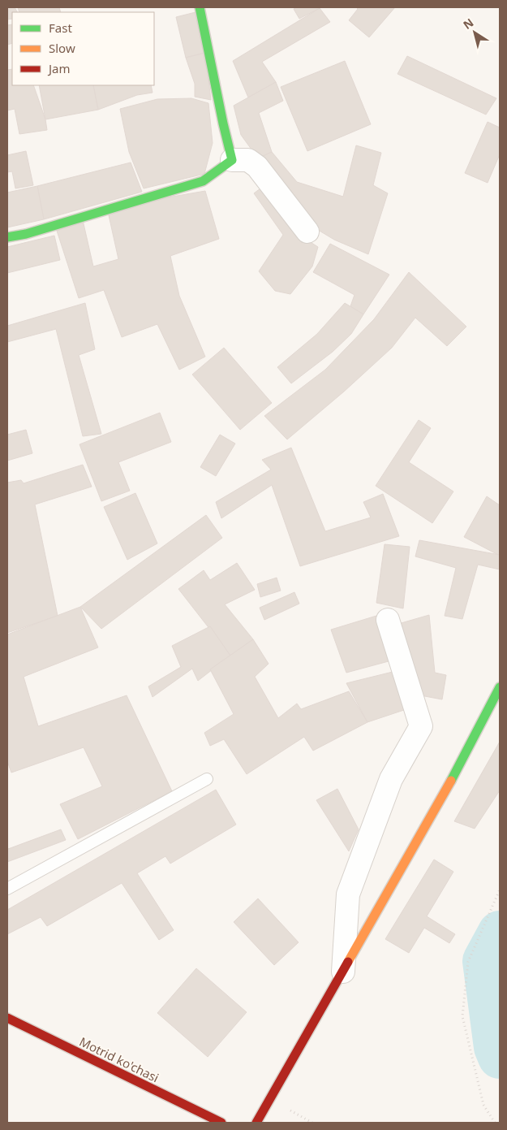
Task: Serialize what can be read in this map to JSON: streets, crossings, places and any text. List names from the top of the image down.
{
  "streets": {
    "street": ["Motrid ko'chasi"]
  },
  "legend": ["Fast", "Slow", "Jam"],
  "north": "top left"
}
